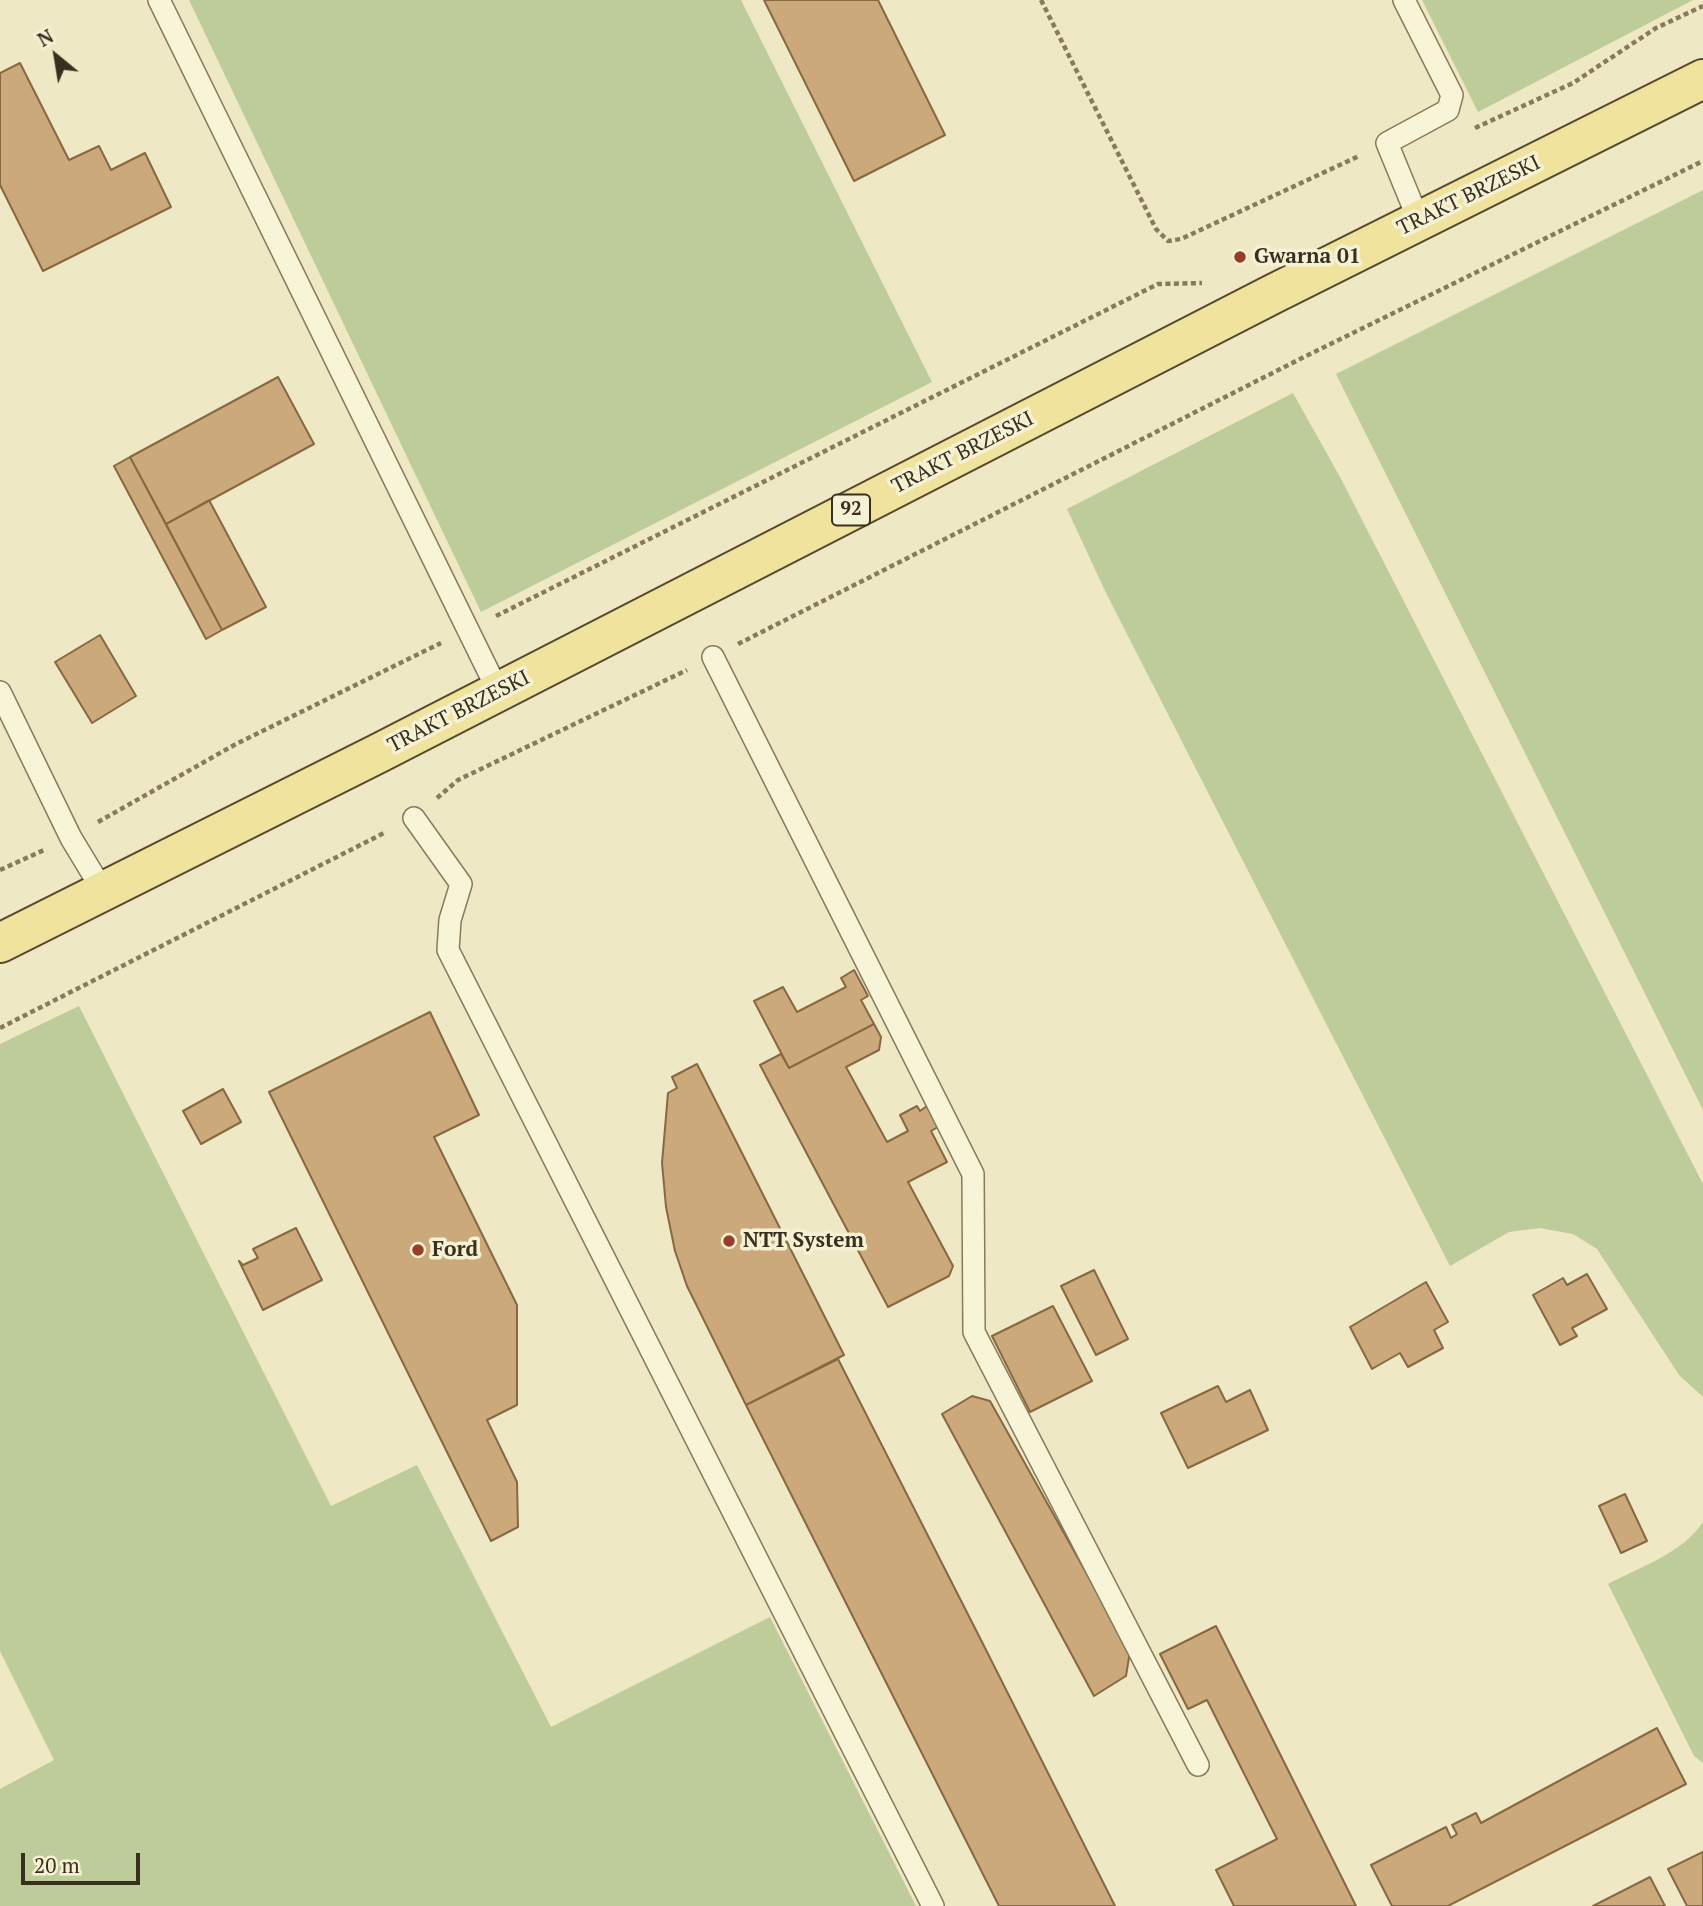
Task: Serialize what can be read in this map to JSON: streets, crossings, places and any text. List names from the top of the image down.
{
  "streets": {
    "main road": ["TRAKT BRZESKI", "92"]
  },
  "places": ["Gwarna 01", "NTT System", "Ford"],
  "scale_bar": "20 m",
  "north": "top left"
}
